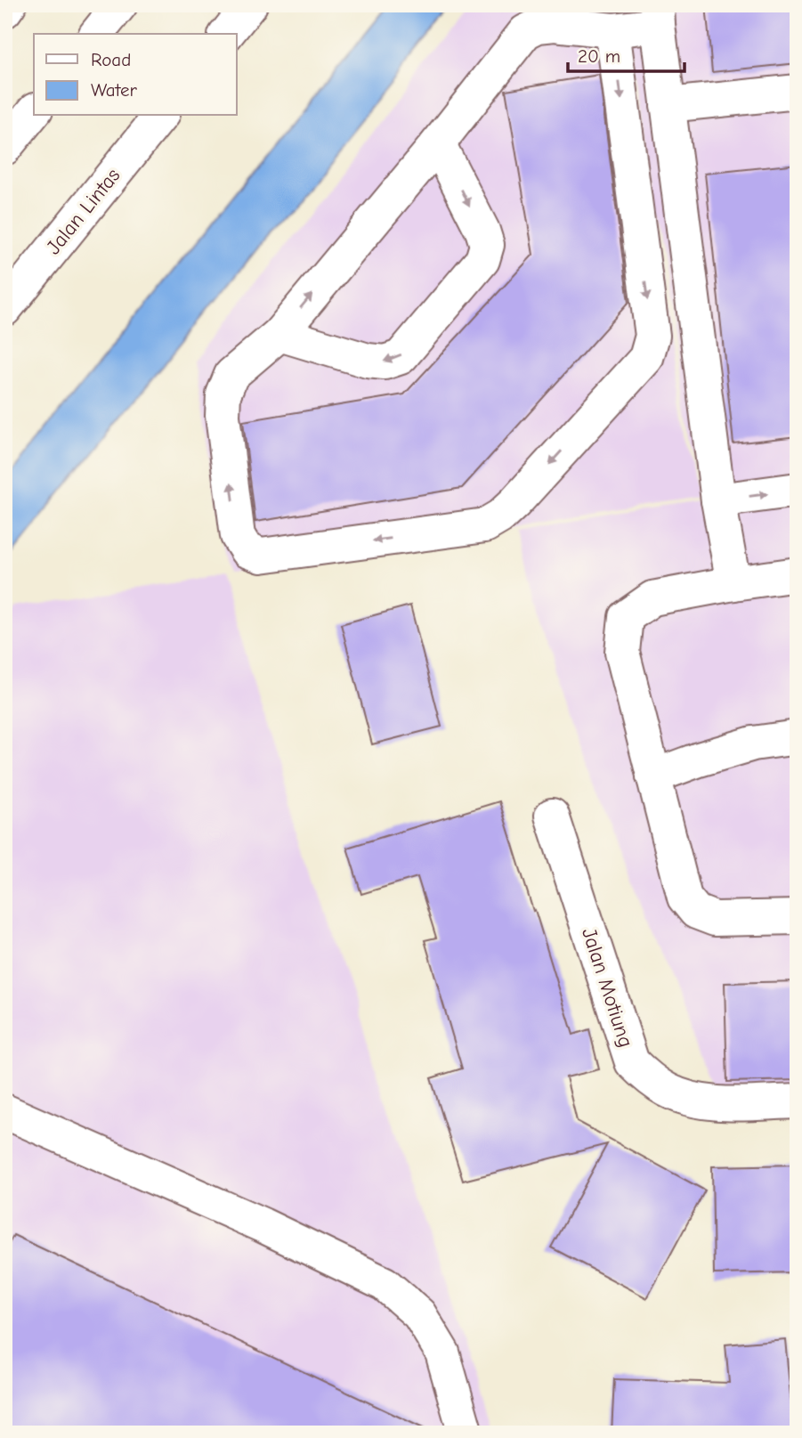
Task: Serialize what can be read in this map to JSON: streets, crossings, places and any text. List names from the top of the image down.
{
  "streets": {
    "main road": ["Jalan Lintas", "Jalan Motiung"]
  },
  "legend": ["Road", "Water"],
  "scale_bar": "20 m"
}
